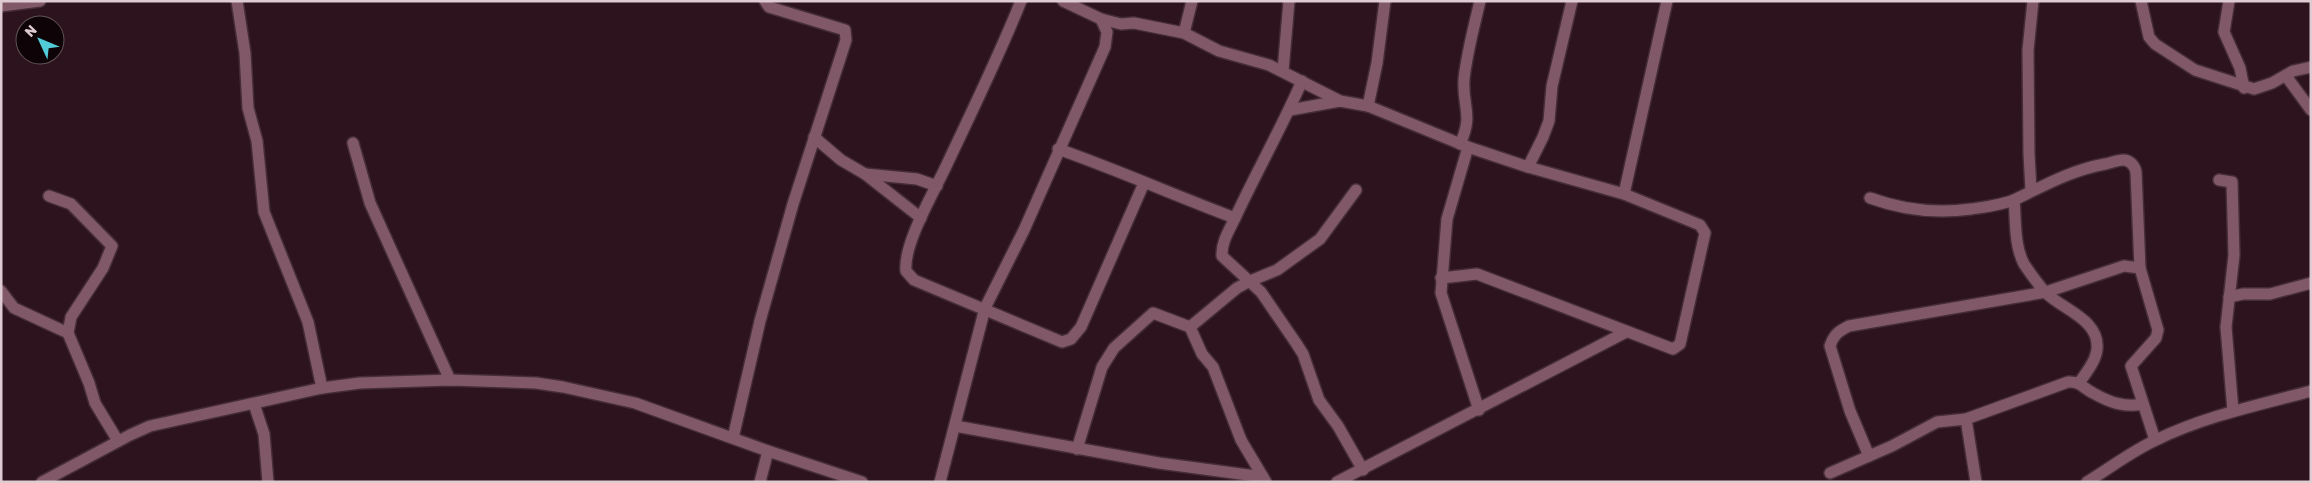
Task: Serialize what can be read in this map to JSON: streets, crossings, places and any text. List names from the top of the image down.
{
  "north": "top left"
}
